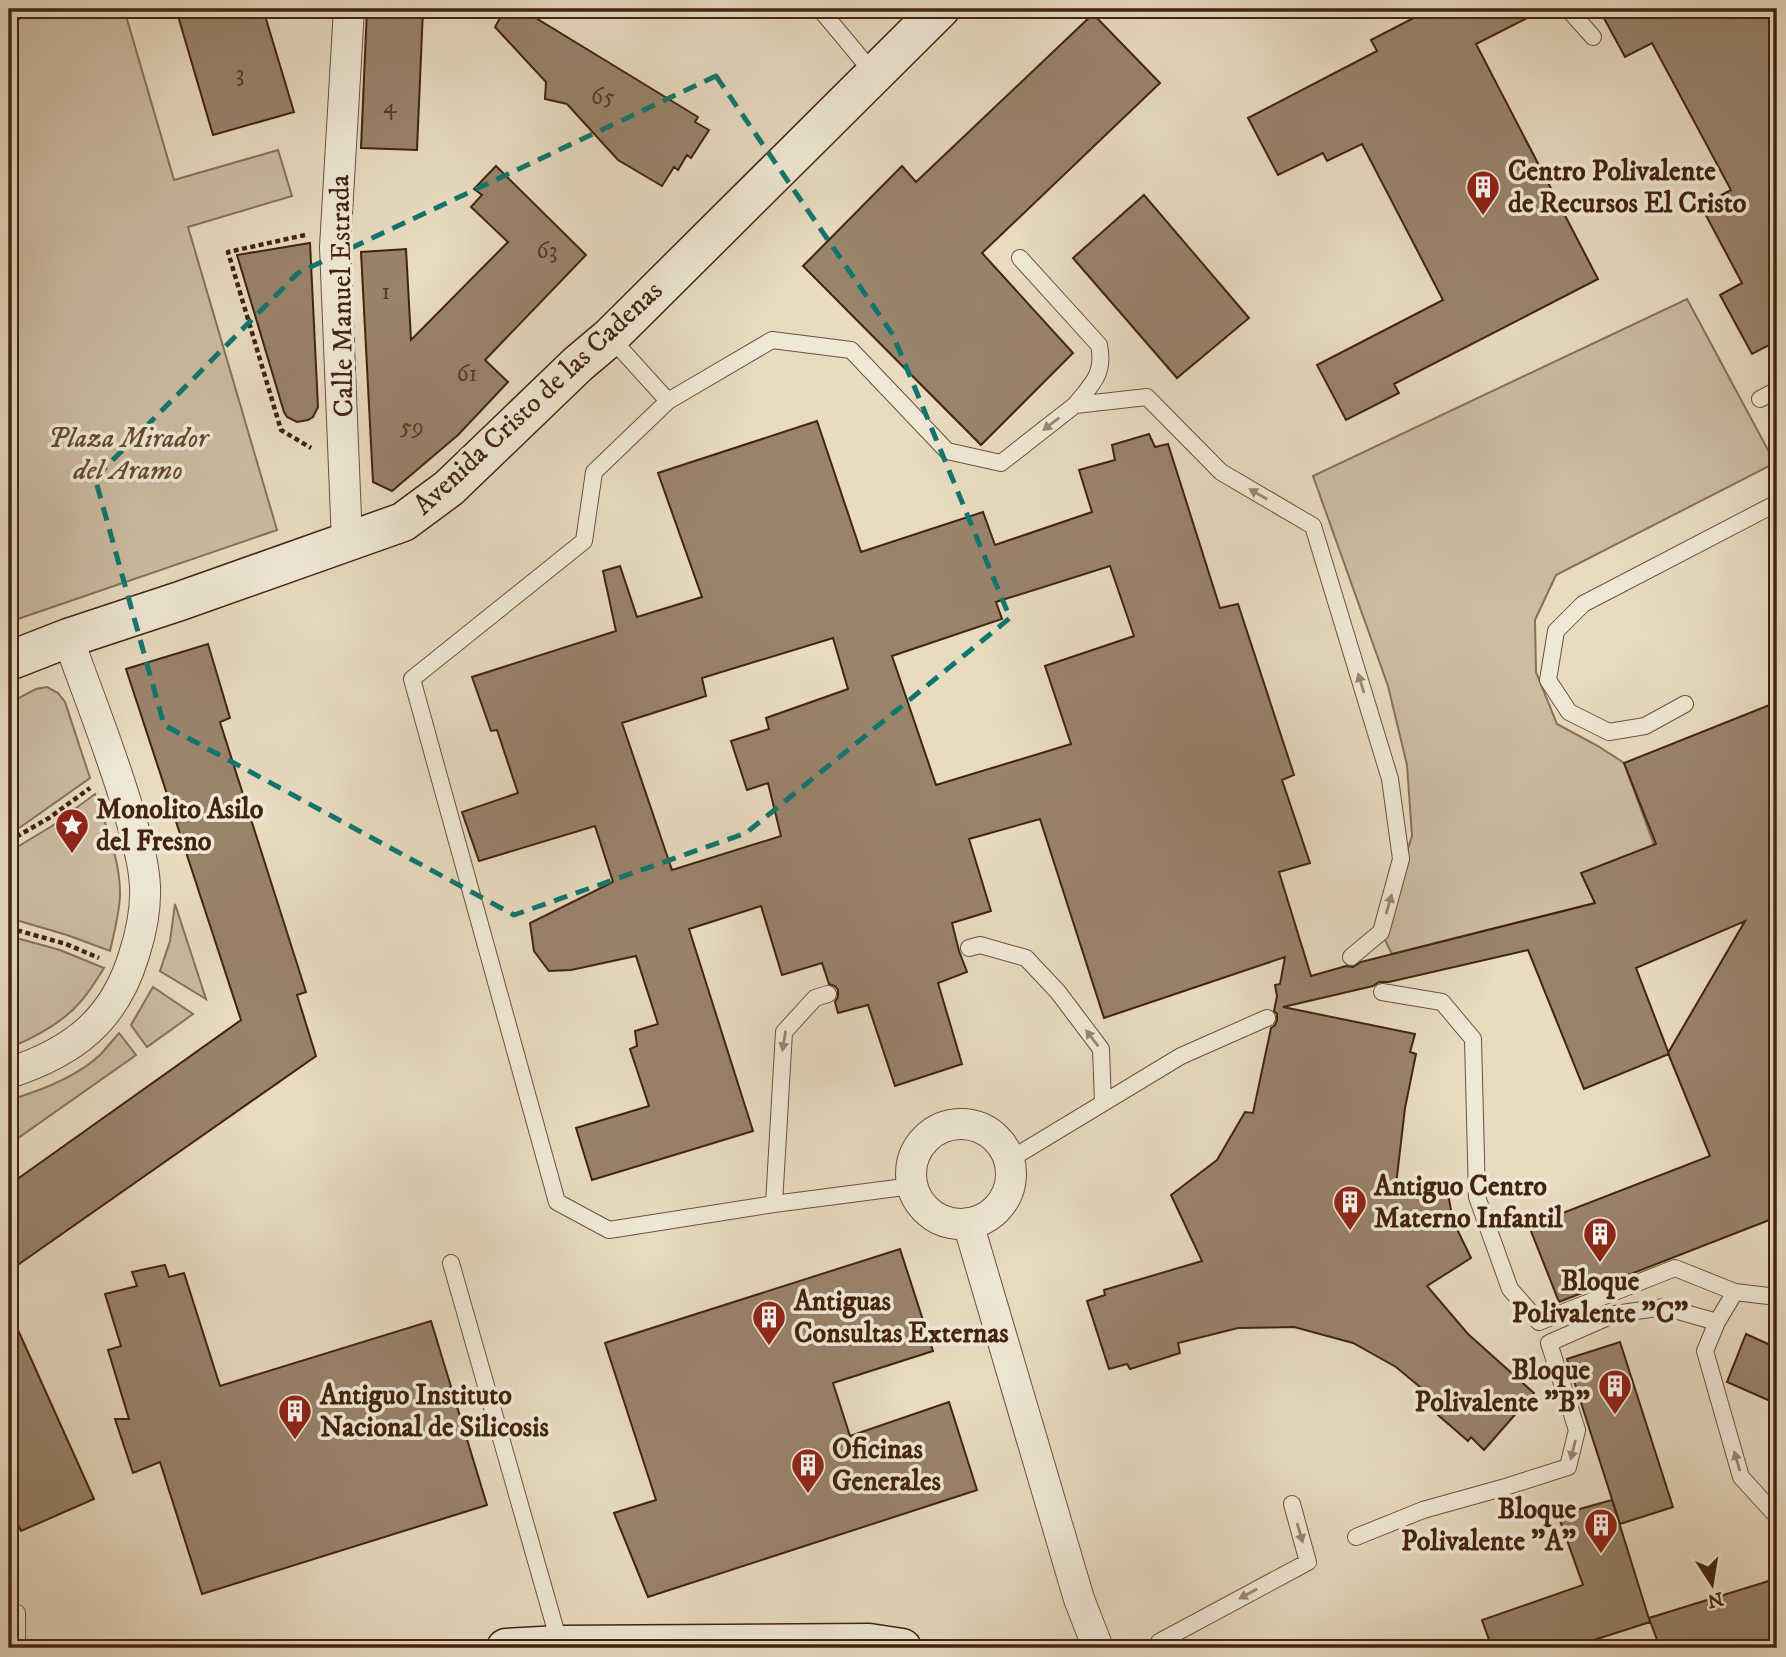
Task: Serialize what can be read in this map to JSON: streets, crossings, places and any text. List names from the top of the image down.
{
  "streets": {
    "street": ["Calle Manuel Estrada", "Avenida Cristo de las Cadenas"]
  },
  "crossings": [
    ["Calle Manuel Estrada", "Avenida Cristo de las Cadenas"]
  ],
  "parks": ["Plaza Mirador del Aramo"],
  "places": {
    "building": [
      "Centro Polivalente de Recursos El Cristo",
      "Antiguo Centro Materno Infantil",
      "Bloque Polivalente \"C\"",
      "Antiguas Consultas Externas",
      "Bloque Polivalente \"B\"",
      "Antiguo Instituto Nacional de Silicosis",
      "Oficinas Generales",
      "Bloque Polivalente \"A\""
    ],
    "place": ["Monolito Asilo del Fresno"]
  },
  "house_numbers": [
    "3",
    "65",
    "4",
    "63",
    "1",
    "61",
    "59"
  ],
  "north": "bottom"
}
